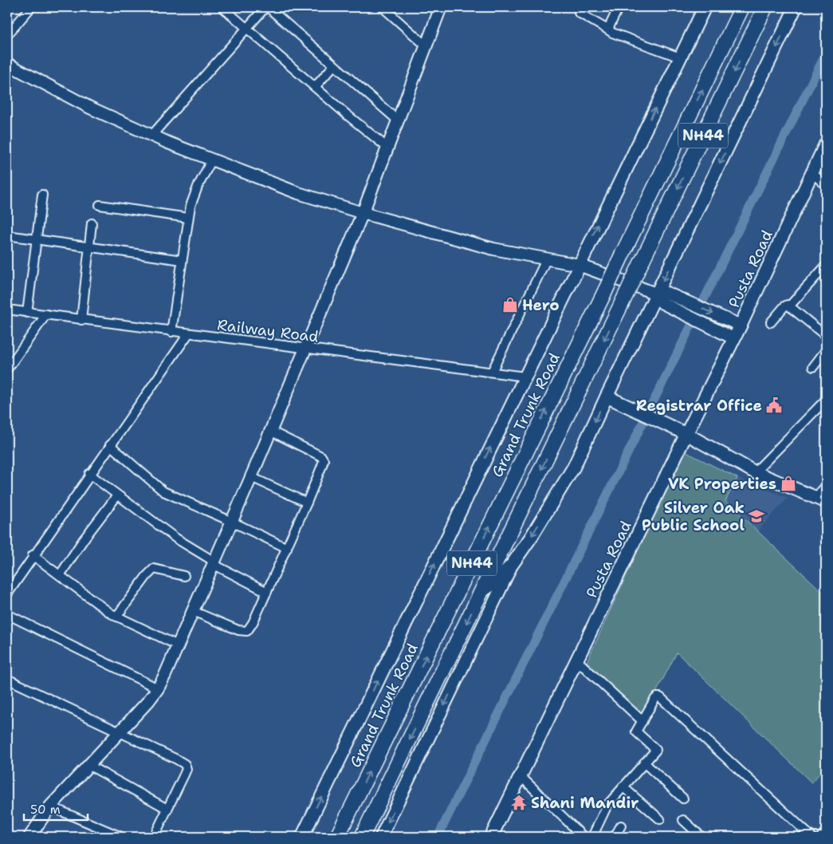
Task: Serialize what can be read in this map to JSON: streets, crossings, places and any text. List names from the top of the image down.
{
  "streets": {
    "highway": ["NH44", "Grand Trunk Road"],
    "main road": ["Pusta Road"],
    "street": ["Railway Road"]
  },
  "places": {
    "shop": ["Hero", "VK Properties"],
    "public building": ["Registrar Office"],
    "school or university": ["Silver Oak Public School"],
    "temple": ["Shani Mandir"]
  },
  "scale_bar": "50 m"
}
